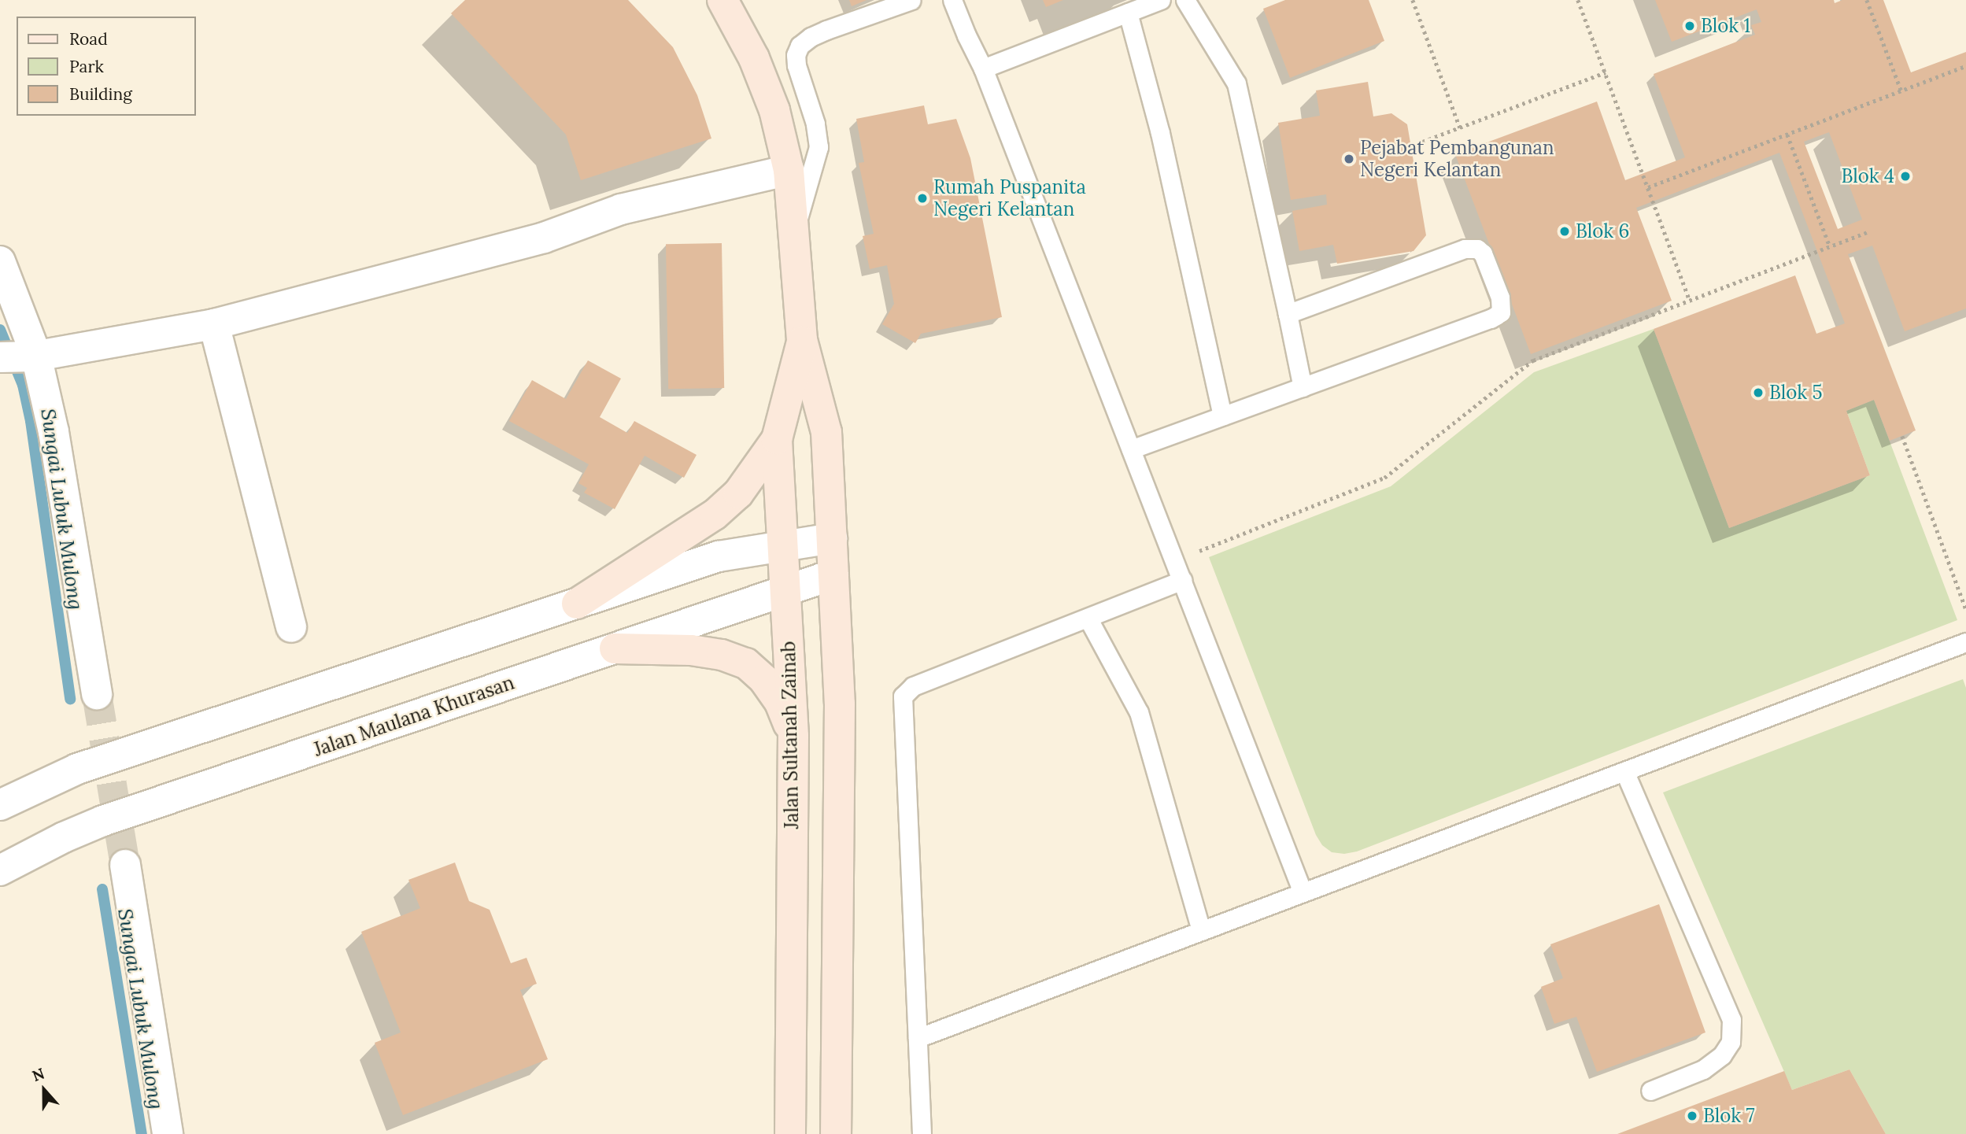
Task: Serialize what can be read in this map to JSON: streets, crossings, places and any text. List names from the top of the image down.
{
  "streets": {
    "main road": ["Jalan Sultanah Zainab"],
    "street": ["Jalan Maulana Khurasan"]
  },
  "crossings": [
    ["Jalan Maulana Khurasan", "Jalan Sultanah Zainab"]
  ],
  "water": ["Sungai Lubuk Mulong"],
  "places": [
    "Blok 1",
    "Pejabat Pembangunan Negeri Kelantan",
    "Blok 4",
    "Rumah Puspanita Negeri Kelantan",
    "Blok 6",
    "Blok 5",
    "Blok 7"
  ],
  "legend": ["Road", "Park", "Building"],
  "north": "top"
}
